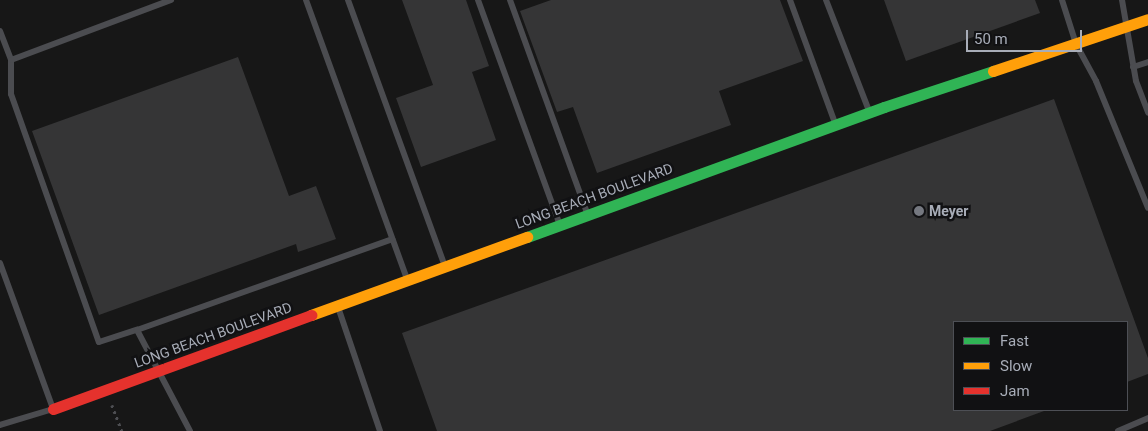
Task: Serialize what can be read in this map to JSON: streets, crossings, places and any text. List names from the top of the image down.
{
  "streets": {
    "street": ["LONG BEACH BOULEVARD"]
  },
  "places": ["Meyer"],
  "legend": ["Fast", "Slow", "Jam"],
  "scale_bar": "50 m"
}
